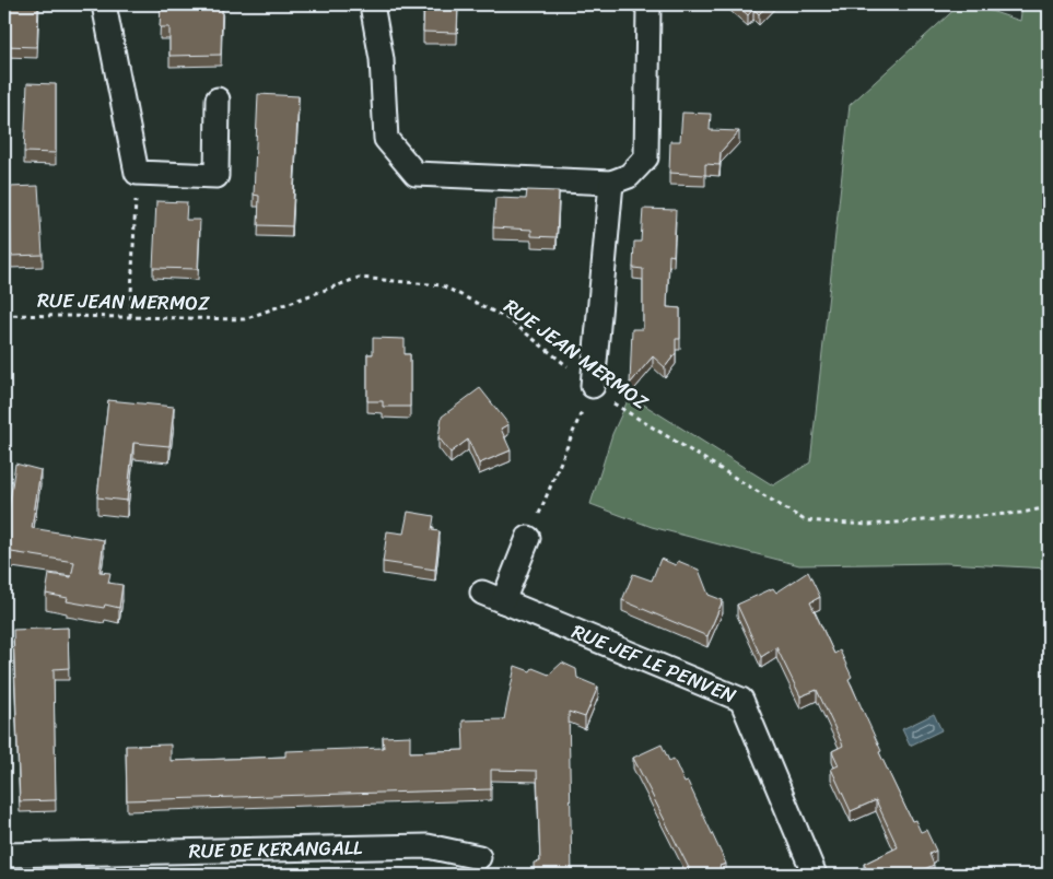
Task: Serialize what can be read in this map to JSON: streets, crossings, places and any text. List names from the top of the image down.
{
  "streets": {
    "street": ["RUE JEF LE PENVEN", "RUE DE KERANGALL"],
    "path": ["RUE JEAN MERMOZ"]
  }
}
